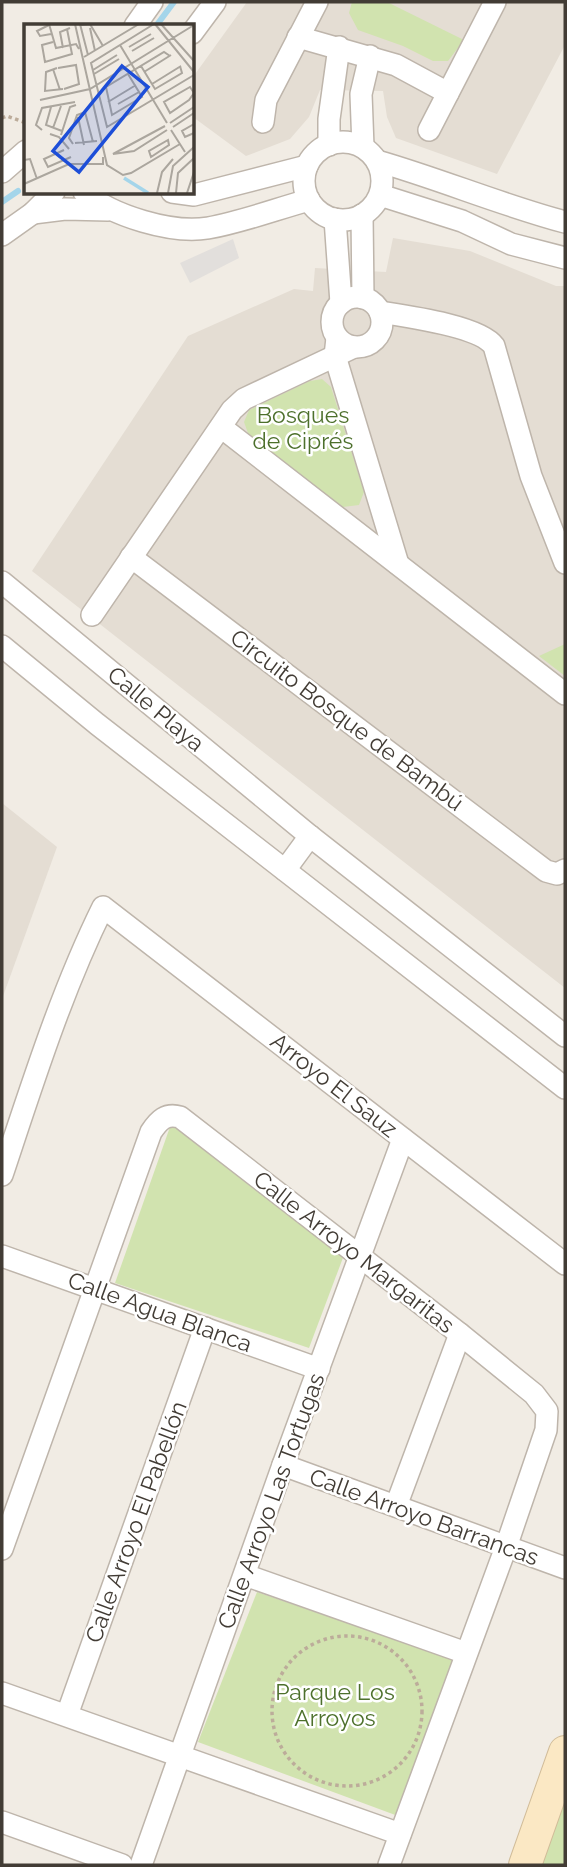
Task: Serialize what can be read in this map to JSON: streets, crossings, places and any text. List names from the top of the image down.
{
  "streets": {
    "street": [
      "Calle Playa",
      "Circuito Bosque de Bambú",
      "Arroyo El Sauz",
      "Calle Arroyo Margaritas",
      "Calle Agua Blanca",
      "Calle Arroyo Las Tortugas",
      "Calle Arroyo Barrancas",
      "Calle Arroyo El Pabellón"
    ]
  },
  "crossings": [
    ["Arroyo El Sauz", "Calle Arroyo Las Tortugas"],
    ["Calle Arroyo Margaritas", "Calle Agua Blanca"],
    ["Calle Arroyo Margaritas", "Calle Arroyo Las Tortugas"],
    ["Calle Arroyo Margaritas", "Calle Arroyo Barrancas"],
    ["Calle Agua Blanca", "Calle Arroyo Las Tortugas"],
    ["Calle Agua Blanca", "Calle Arroyo El Pabellón"],
    ["Calle Arroyo Las Tortugas", "Calle Arroyo Barrancas"]
  ],
  "parks": ["Bosques de Ciprés", "Parque Los Arroyos"]
}
